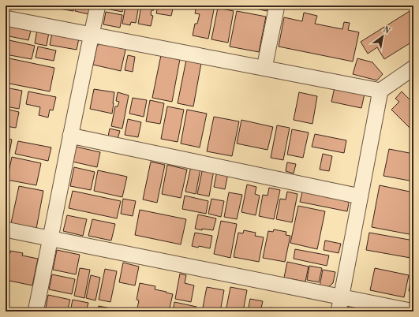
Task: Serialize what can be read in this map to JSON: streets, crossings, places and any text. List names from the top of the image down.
{
  "north": "top right"
}
